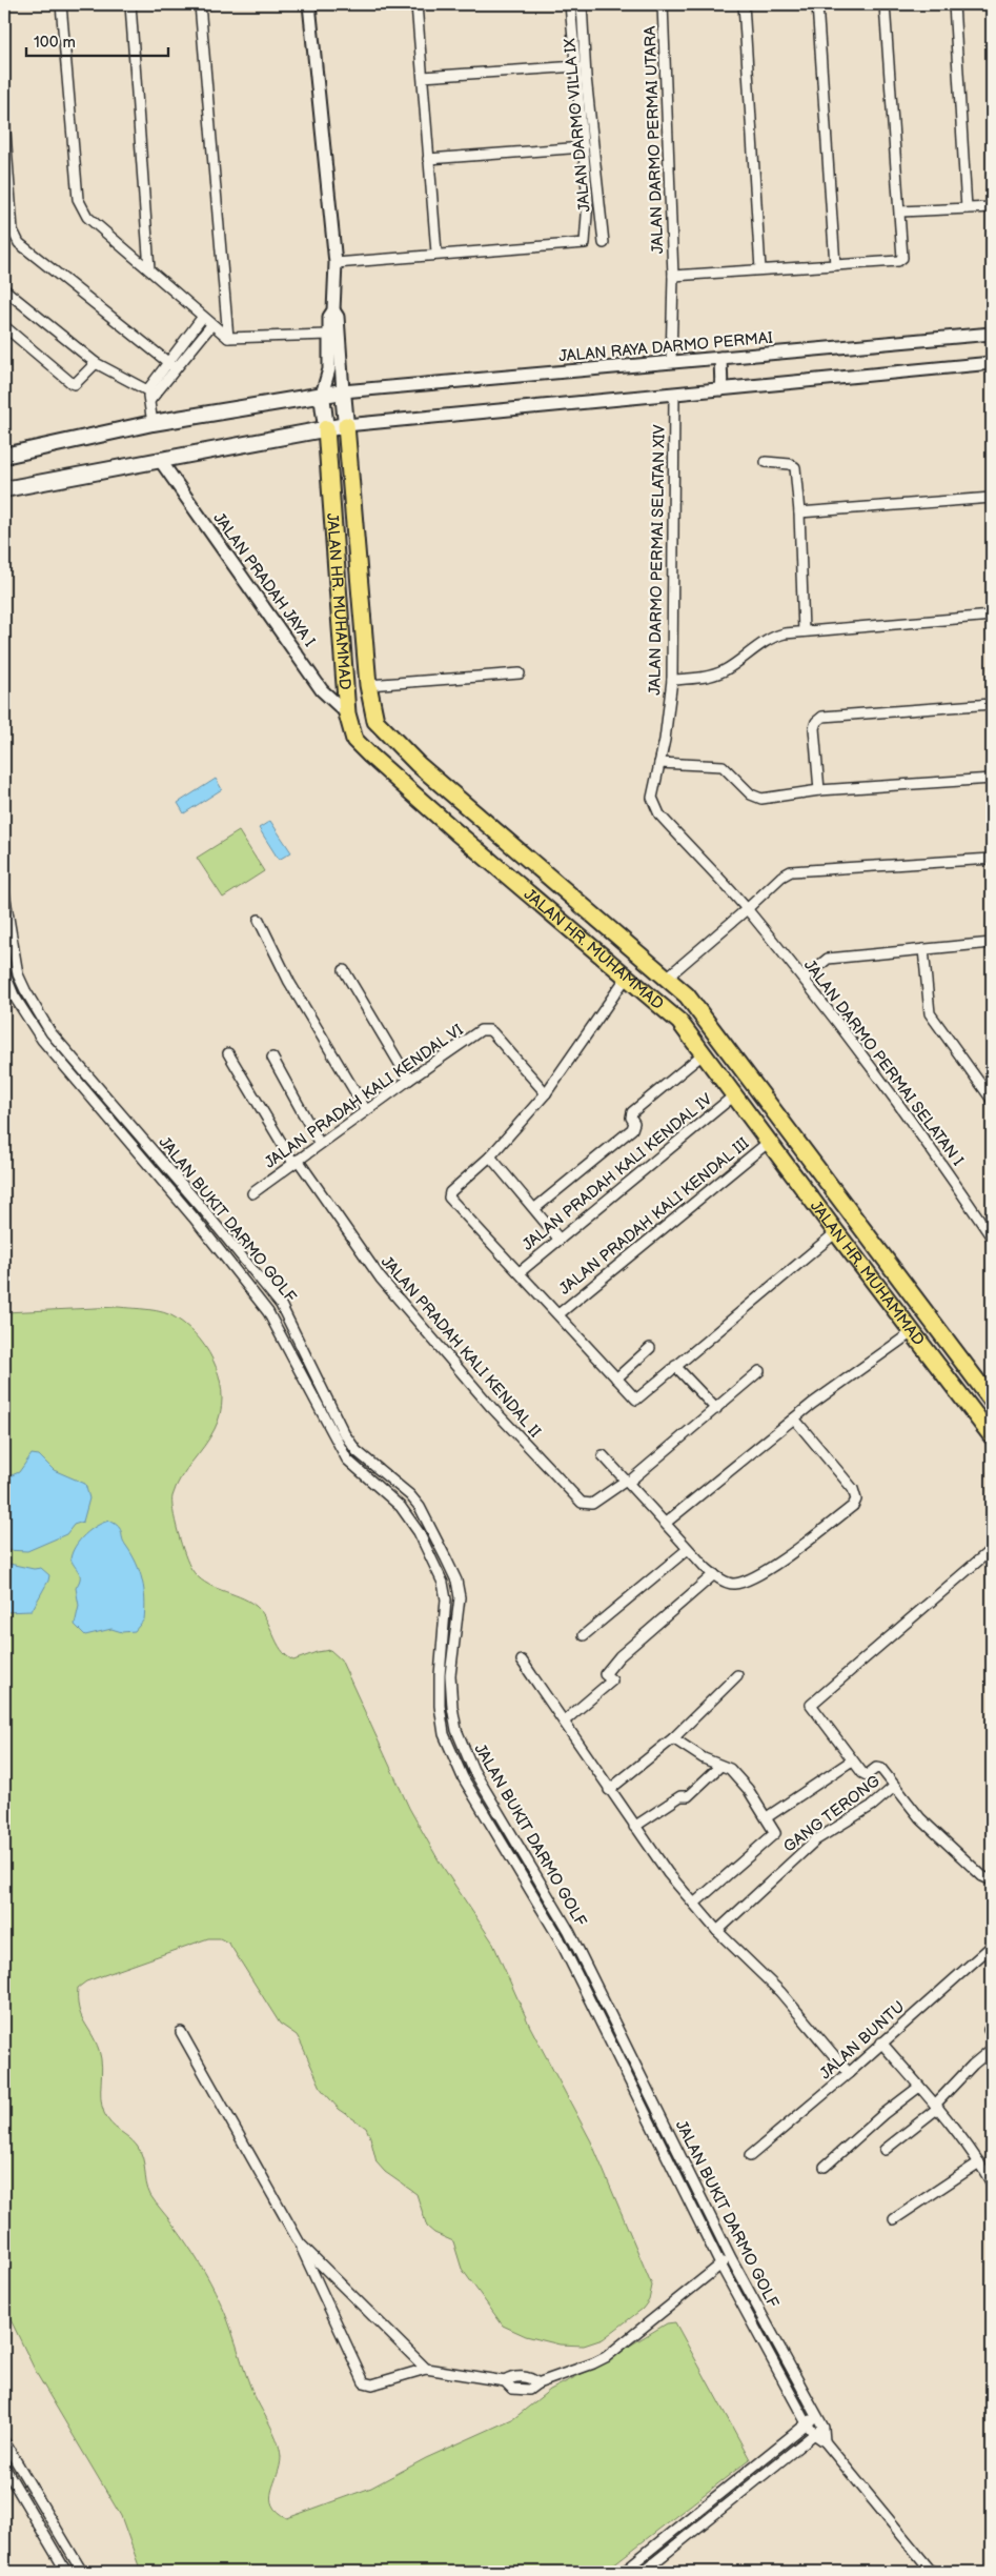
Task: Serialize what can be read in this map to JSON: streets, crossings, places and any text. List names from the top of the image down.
{
  "streets": {
    "main road": ["JALAN HR. MUHAMMAD"],
    "street": [
      "JALAN DARMO VILLA IX",
      "JALAN DARMO PERMAI UTARA",
      "JALAN RAYA DARMO PERMAI",
      "JALAN DARMO PERMAI SELATAN XIV",
      "JALAN PRADAH JAYA I",
      "JALAN DARMO PERMAI SELATAN I",
      "JALAN PRADAH KALI KENDAL VI",
      "JALAN PRADAH KALI KENDAL IV",
      "JALAN PRADAH KALI KENDAL III",
      "JALAN BUKIT DARMO GOLF",
      "JALAN PRADAH KALI KENDAL II",
      "GANG TERONG",
      "JALAN BUNTU"
    ]
  },
  "crossings": [
    ["JALAN DARMO PERMAI UTARA", "JALAN RAYA DARMO PERMAI"],
    ["JALAN DARMO PERMAI SELATAN XIV", "JALAN DARMO PERMAI SELATAN I"],
    ["JALAN PRADAH JAYA I", "JALAN HR. MUHAMMAD"],
    ["JALAN HR. MUHAMMAD", "JALAN PRADAH KALI KENDAL IV"],
    ["JALAN HR. MUHAMMAD", "JALAN PRADAH KALI KENDAL III"],
    ["JALAN PRADAH KALI KENDAL VI", "JALAN PRADAH KALI KENDAL II"]
  ],
  "scale_bar": "100 m"
}
